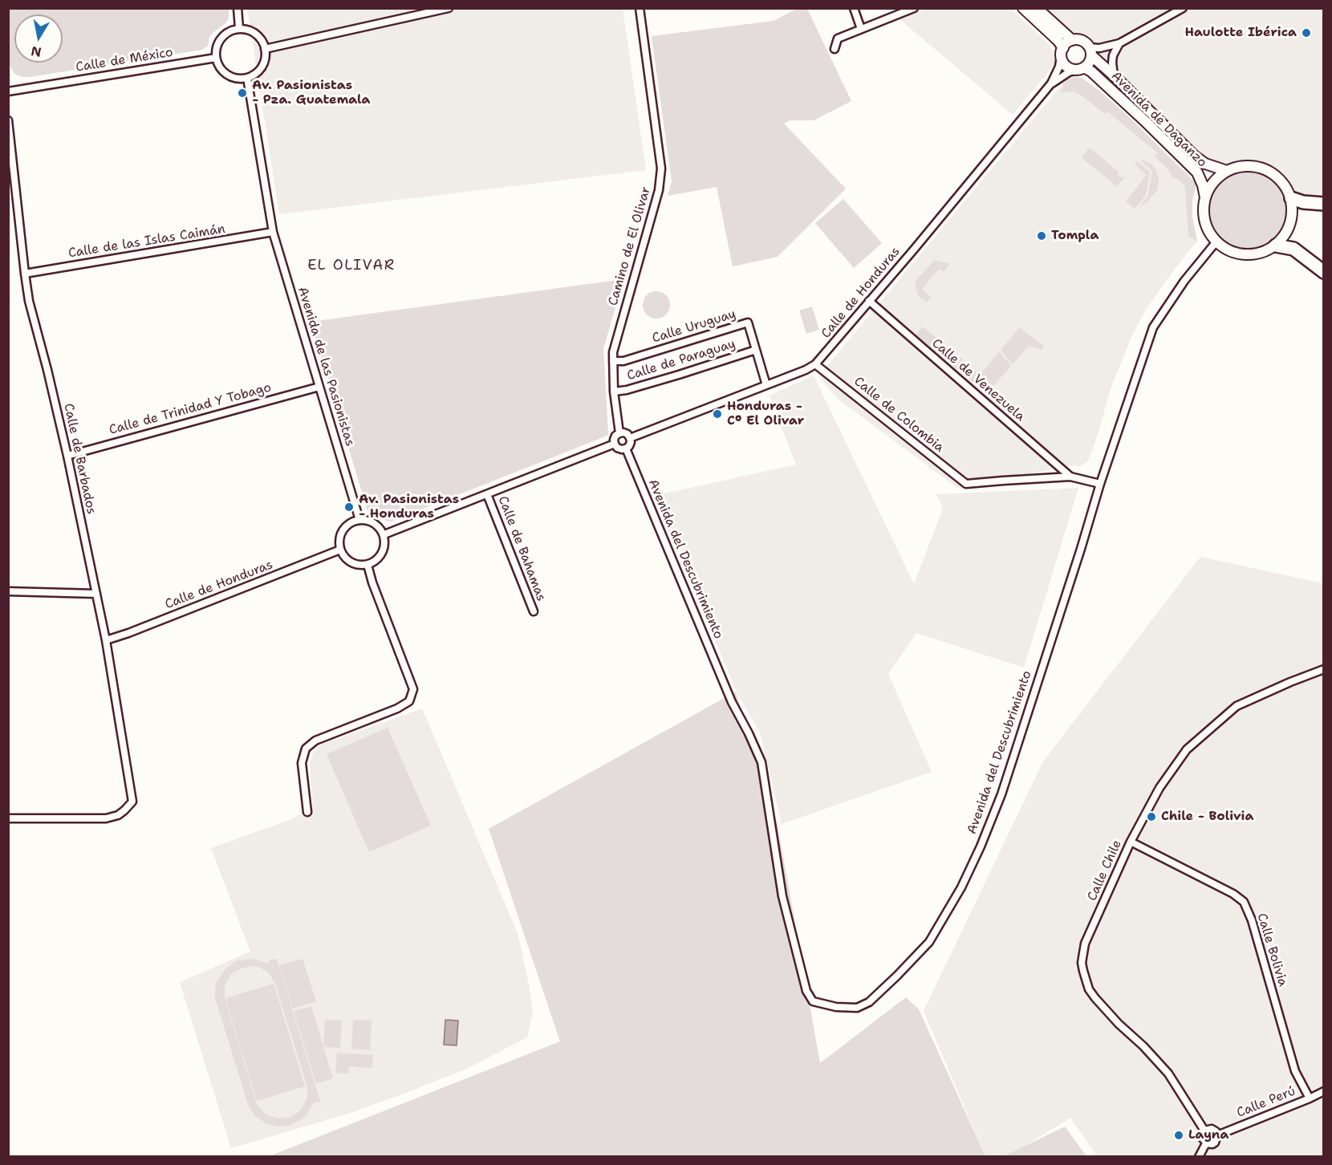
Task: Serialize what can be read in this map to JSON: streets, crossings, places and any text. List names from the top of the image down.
{
  "streets": {
    "main road": ["Avenida de Daganzo"],
    "street": [
      "Calle de México",
      "Calle de las Islas Caimán",
      "Camino de El Olivar",
      "Calle de Honduras",
      "Calle Uruguay",
      "Calle de Paraguay",
      "Avenida de las Pasionistas",
      "Calle de Venezuela",
      "Calle de Trinidad Y Tobago",
      "Calle de Colombia",
      "Calle de Barbados",
      "Calle de Bahamas",
      "Avenida del Descubrimiento",
      "Calle Chile",
      "Calle Bolivia",
      "Calle Perú"
    ]
  },
  "crossings": [
    ["Calle de México", "Avenida de las Pasionistas"],
    ["Avenida de Daganzo", "Calle de Honduras"],
    ["Avenida de Daganzo", "Avenida del Descubrimiento"],
    ["Calle de las Islas Caimán", "Avenida de las Pasionistas"],
    ["Calle de las Islas Caimán", "Calle de Barbados"],
    ["Camino de El Olivar", "Calle de Honduras"],
    ["Camino de El Olivar", "Calle Uruguay"],
    ["Camino de El Olivar", "Calle de Paraguay"],
    ["Camino de El Olivar", "Avenida del Descubrimiento"],
    ["Calle de Honduras", "Calle Uruguay"],
    ["Calle de Honduras", "Avenida de las Pasionistas"],
    ["Calle de Honduras", "Calle de Venezuela"],
    ["Calle de Honduras", "Calle de Colombia"],
    ["Calle de Honduras", "Calle de Barbados"],
    ["Calle de Honduras", "Avenida del Descubrimiento"],
    ["Calle Uruguay", "Calle de Paraguay"],
    ["Avenida de las Pasionistas", "Calle de Trinidad Y Tobago"],
    ["Calle de Venezuela", "Calle de Colombia"],
    ["Calle de Trinidad Y Tobago", "Calle de Barbados"],
    ["Calle Chile", "Calle Bolivia"],
    ["Calle Chile", "Calle Perú"],
    ["Calle Bolivia", "Calle Perú"]
  ],
  "districts": ["EL OLIVAR"],
  "places": [
    "Haulotte Ibérica",
    "Av. Pasionistas - Pza. Guatemala",
    "Tompla",
    "Honduras - Cº El Olivar",
    "Av. Pasionistas - Honduras",
    "Chile - Bolivia",
    "Layna"
  ],
  "north": "bottom"
}
